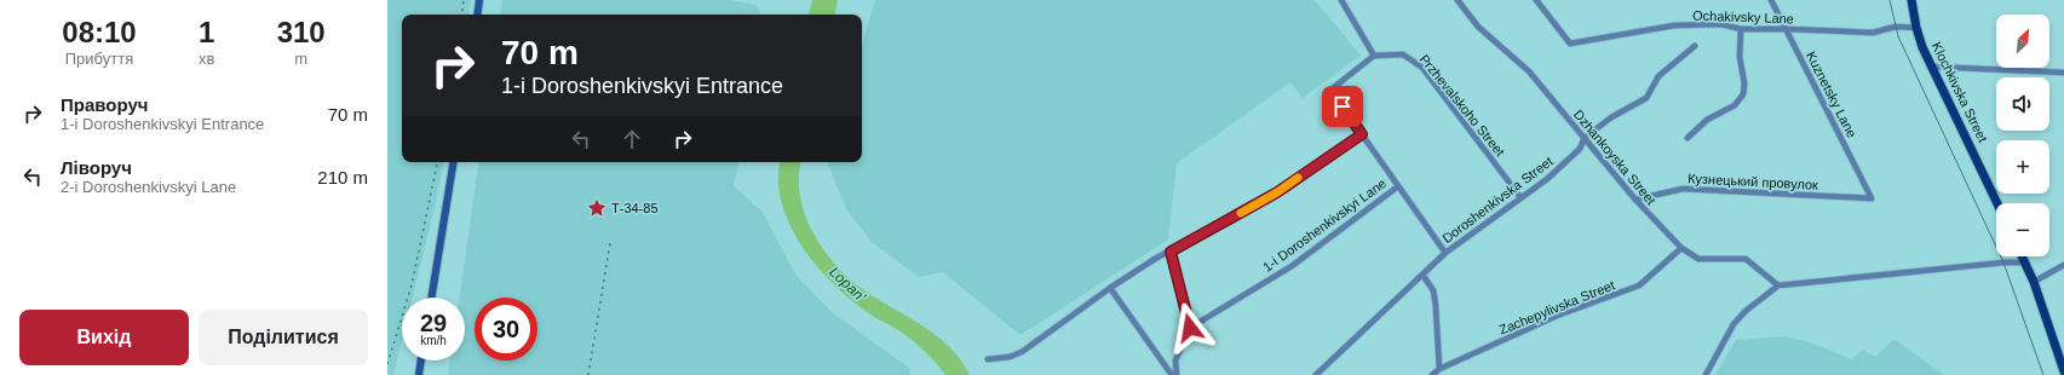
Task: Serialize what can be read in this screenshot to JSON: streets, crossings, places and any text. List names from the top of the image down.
{
  "streets": {
    "main road": ["Klochkivska Street"],
    "street": [
      "Ochakivsky Lane",
      "Kuznetsky Lane",
      "Przhevalskoho Street",
      "Dzhankoyska Street",
      "Doroshenkivska Street",
      "1-i Doroshenkivskyi Lane",
      "Zachepylivska Street"
    ]
  },
  "crossings": [
    ["Ochakivsky Lane", "Klochkivska Street"],
    ["Ochakivsky Lane", "Kuznetsky Lane"],
    ["Kuznetsky Lane", "Dzhankoyska Street"],
    ["Przhevalskoho Street", "Doroshenkivska Street"],
    ["Dzhankoyska Street", "Doroshenkivska Street"],
    ["Dzhankoyska Street", "Zachepylivska Street"]
  ],
  "water": ["Lopan'"],
  "places": {
    "place": ["Т-34-85"]
  },
  "north": "top right",
  "page": {
    "eta": [
      "08:10",
      "Прибуття",
      "1",
      "хв",
      "310",
      "m"
    ],
    "map_buttons": ["+", "−"],
    "turn": ["70 m", "1-i Doroshenkivskyi Entrance"],
    "list": [
      {
        "name": "Праворуч",
        "note": "1-i Doroshenkivskyi Entrance",
        "value": "70 m"
      },
      {
        "name": "Ліворуч",
        "note": "2-i Doroshenkivskyi Lane",
        "value": "210 m"
      }
    ],
    "speed": "29 km/h",
    "limit": "30",
    "buttons": ["Вихід", "Поділитися"]
  }
}
